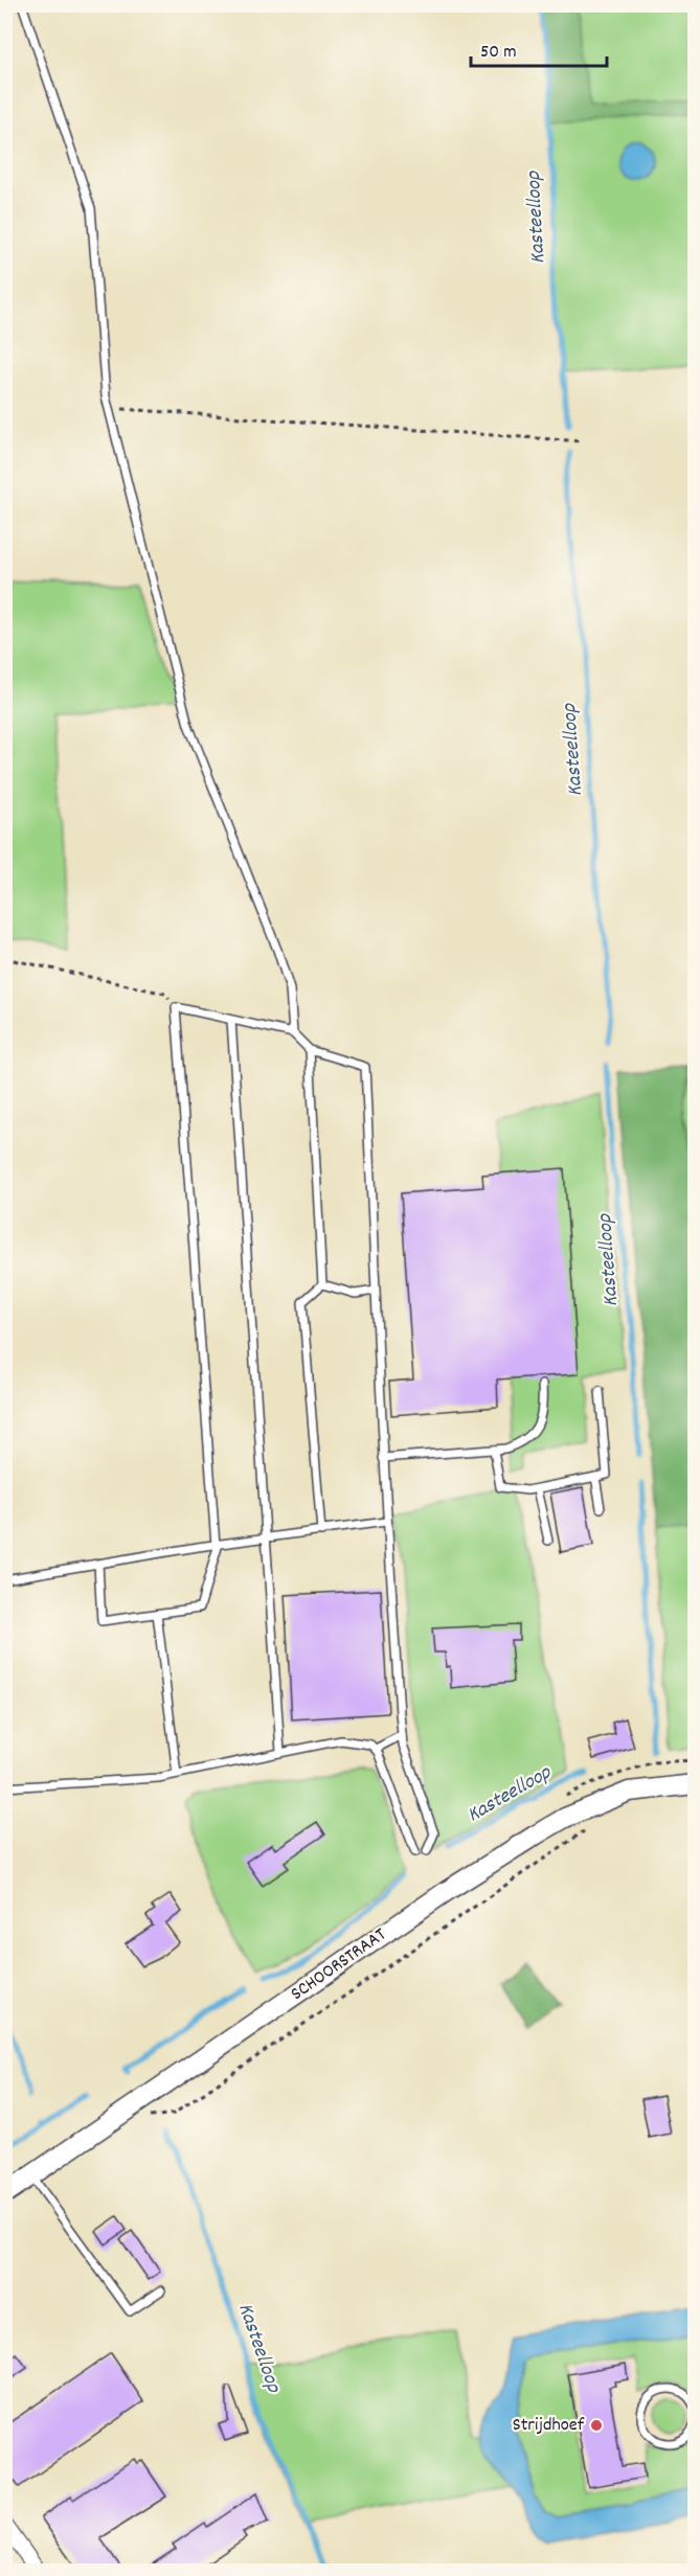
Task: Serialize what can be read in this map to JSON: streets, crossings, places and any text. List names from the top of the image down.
{
  "streets": {
    "street": ["SCHOORSTRAAT"]
  },
  "water": ["Kasteelloop"],
  "places": ["Strijdhoef"],
  "scale_bar": "50 m"
}
